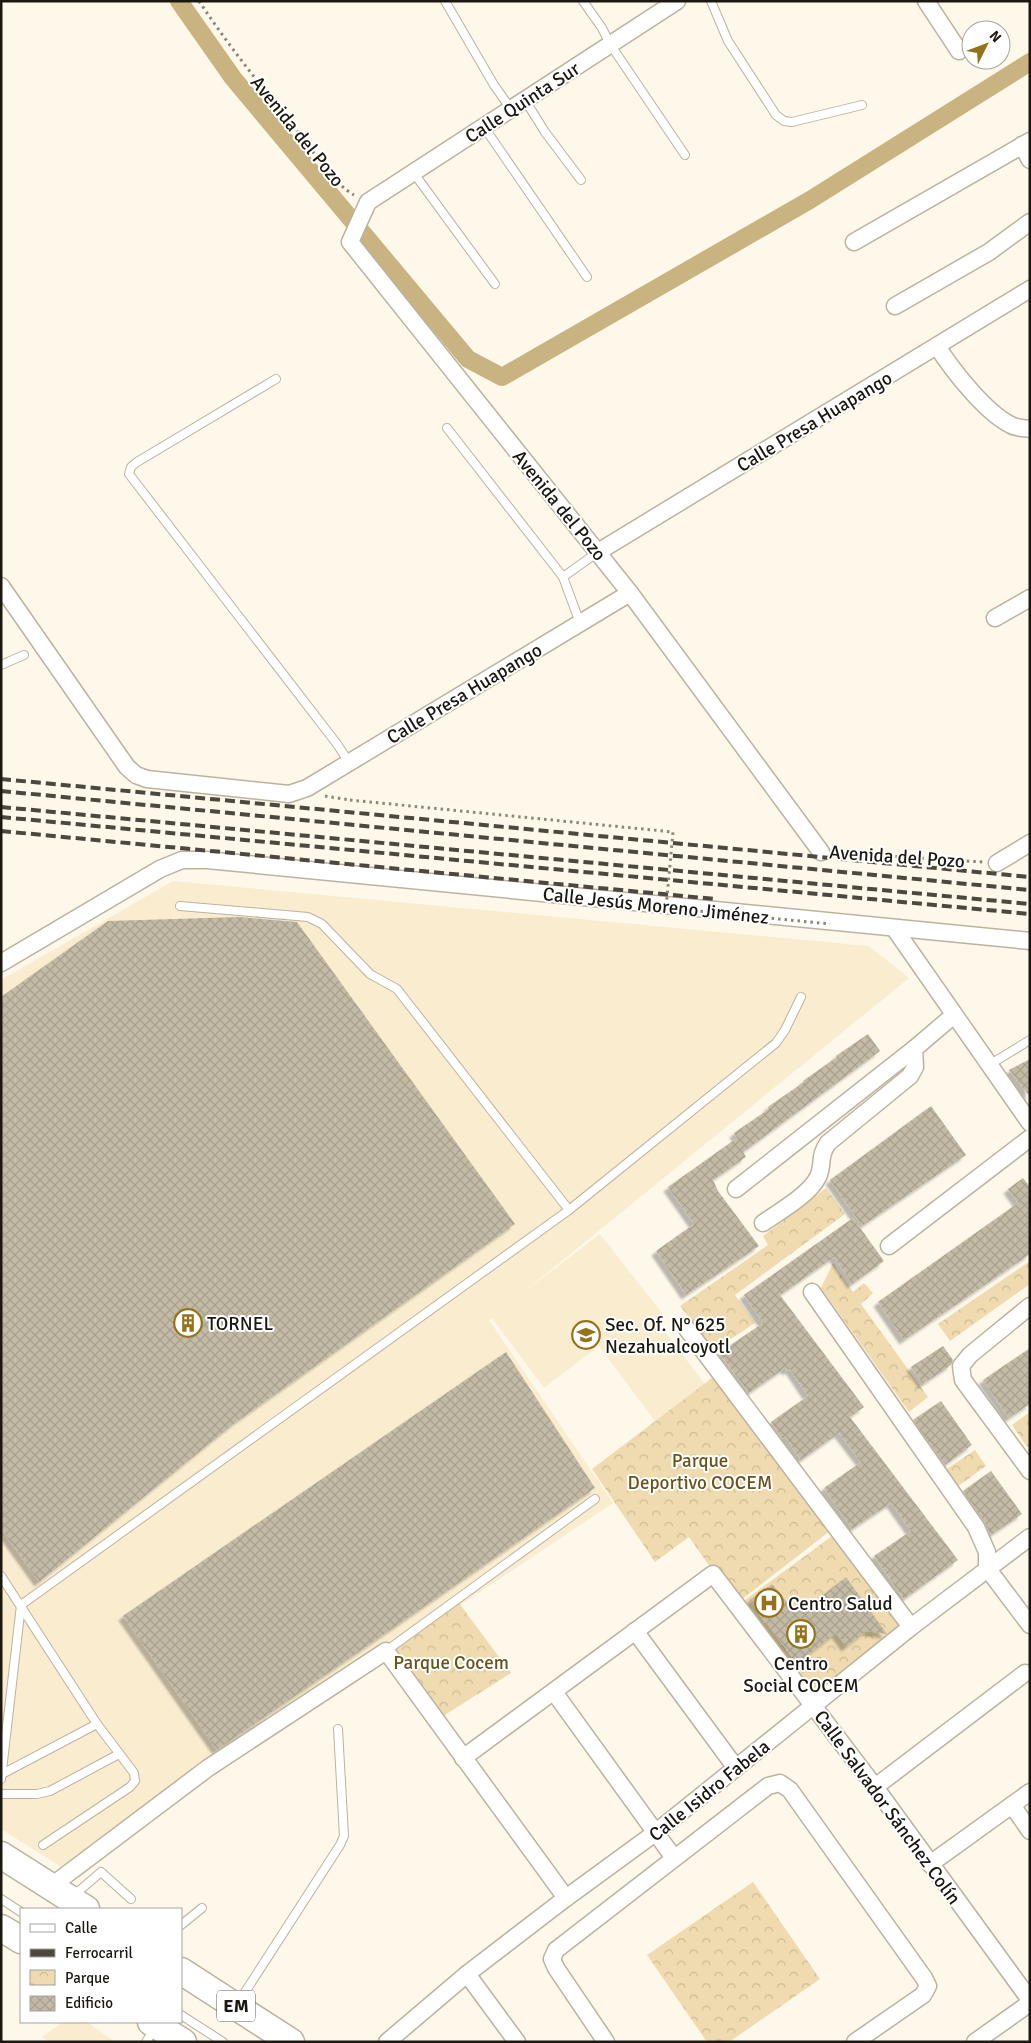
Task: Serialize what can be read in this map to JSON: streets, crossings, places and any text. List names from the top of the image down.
{
  "streets": {
    "main road": ["EM"],
    "street": [
      "Calle Quinta Sur",
      "Avenida del Pozo",
      "Calle Presa Huapango",
      "Calle Jesús Moreno Jiménez",
      "Calle Isidro Fabela",
      "Calle Salvador Sánchez Colín"
    ]
  },
  "crossings": [
    ["Calle Quinta Sur", "Avenida del Pozo"],
    ["Avenida del Pozo", "Calle Presa Huapango"],
    ["Calle Isidro Fabela", "Calle Salvador Sánchez Colín"]
  ],
  "parks": ["Parque Deportivo COCEM", "Parque Cocem"],
  "places": {
    "building": ["TORNEL", "Centro Social COCEM"],
    "school or university": ["Sec. Of. N° 625 Nezahualcoyotl"],
    "hospital": ["Centro Salud"]
  },
  "legend": [
    "Calle",
    "Ferrocarril",
    "Parque",
    "Edificio"
  ],
  "north": "top right"
}
